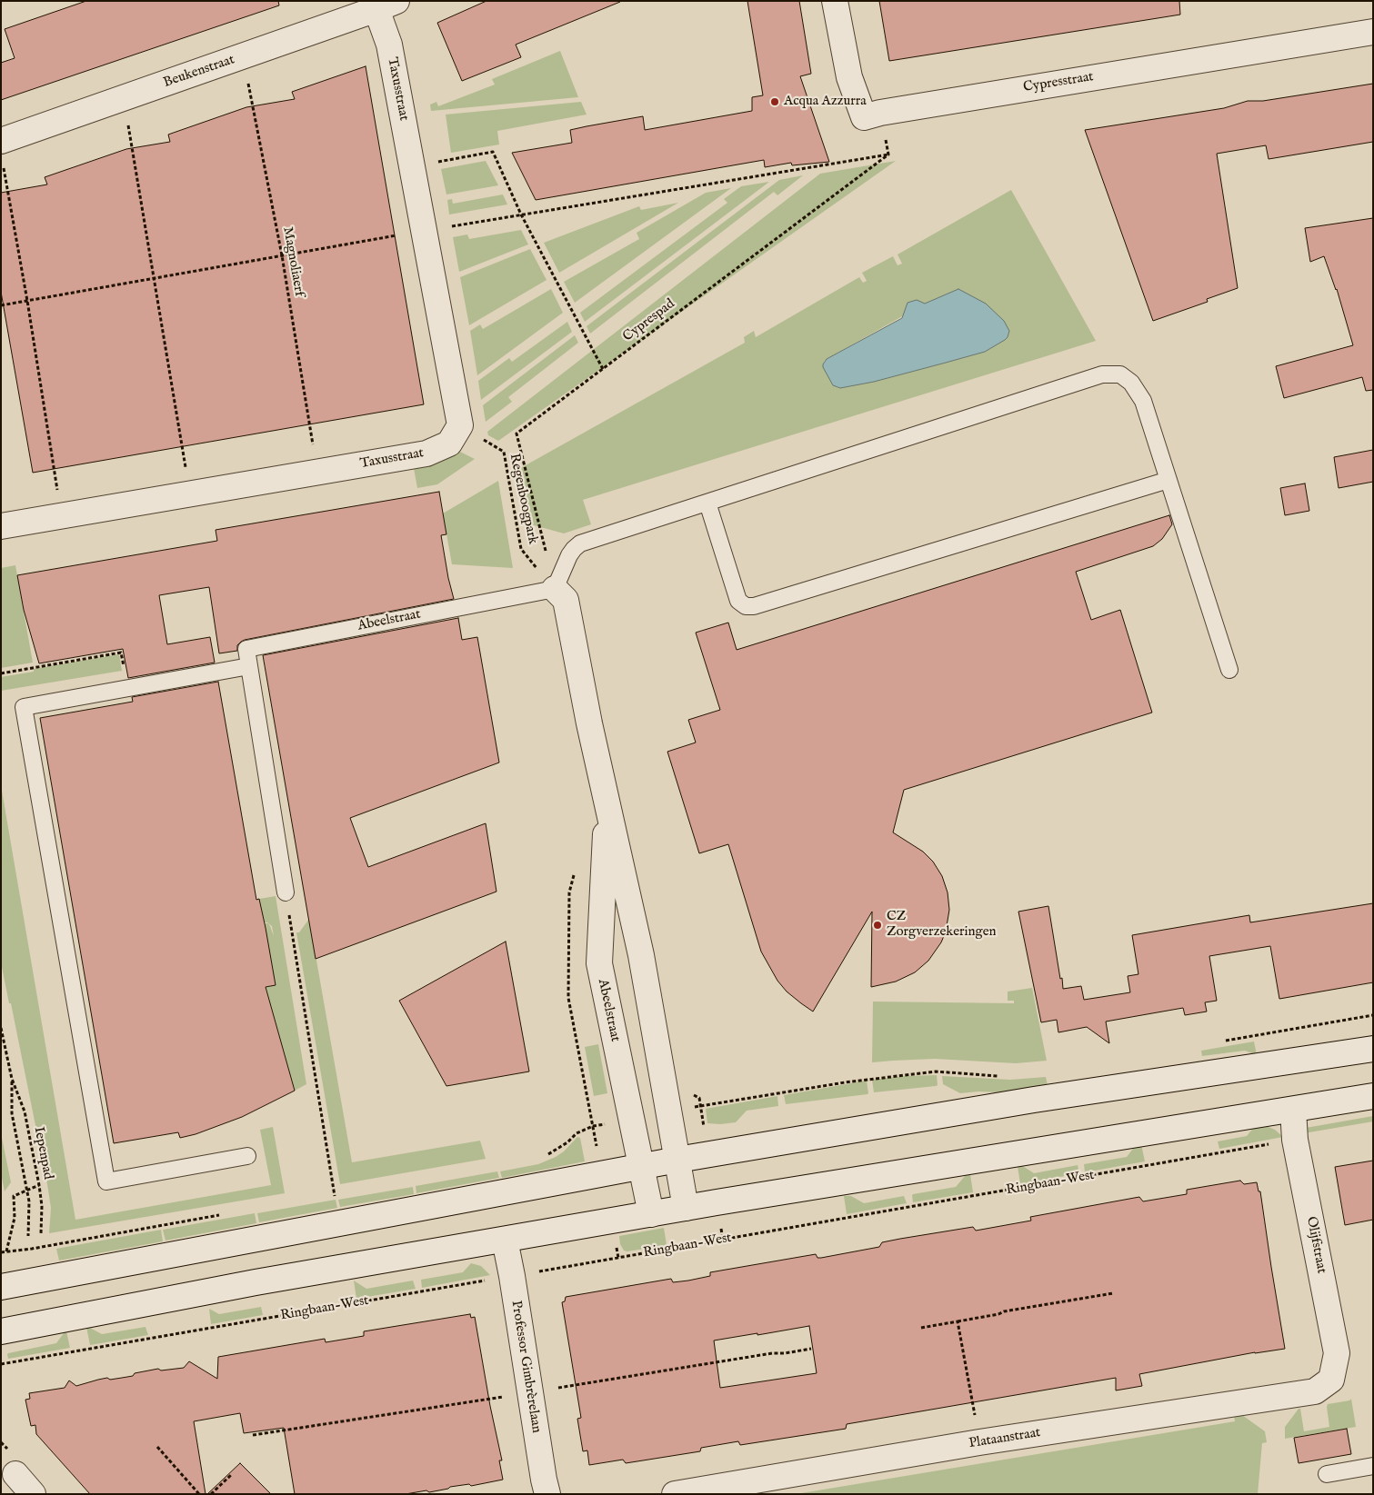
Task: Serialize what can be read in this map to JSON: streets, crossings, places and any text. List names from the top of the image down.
{
  "streets": {
    "street": [
      "Beukenstraat",
      "Cypresstraat",
      "Taxusstraat",
      "Abeelstraat",
      "Olijfstraat",
      "Professor Gimbrèrelaan",
      "Plataanstraat"
    ],
    "path": [
      "Magnoliaerf",
      "Cyprespad",
      "Regenboogpark",
      "Iepenpad",
      "Ringbaan-West"
    ]
  },
  "crossings": [
    ["Beukenstraat", "Taxusstraat"],
    ["Beukenstraat", "Magnoliaerf"],
    ["Taxusstraat", "Magnoliaerf"],
    ["Taxusstraat", "Regenboogpark"],
    ["Cyprespad", "Regenboogpark"],
    ["Cyprespad", "Abeelstraat"],
    ["Regenboogpark", "Abeelstraat"],
    ["Ringbaan-West", "Olijfstraat"],
    ["Ringbaan-West", "Professor Gimbrèrelaan"],
    ["Olijfstraat", "Plataanstraat"]
  ],
  "places": ["Acqua Azzurra", "CZ Zorgverzekeringen"]
}
